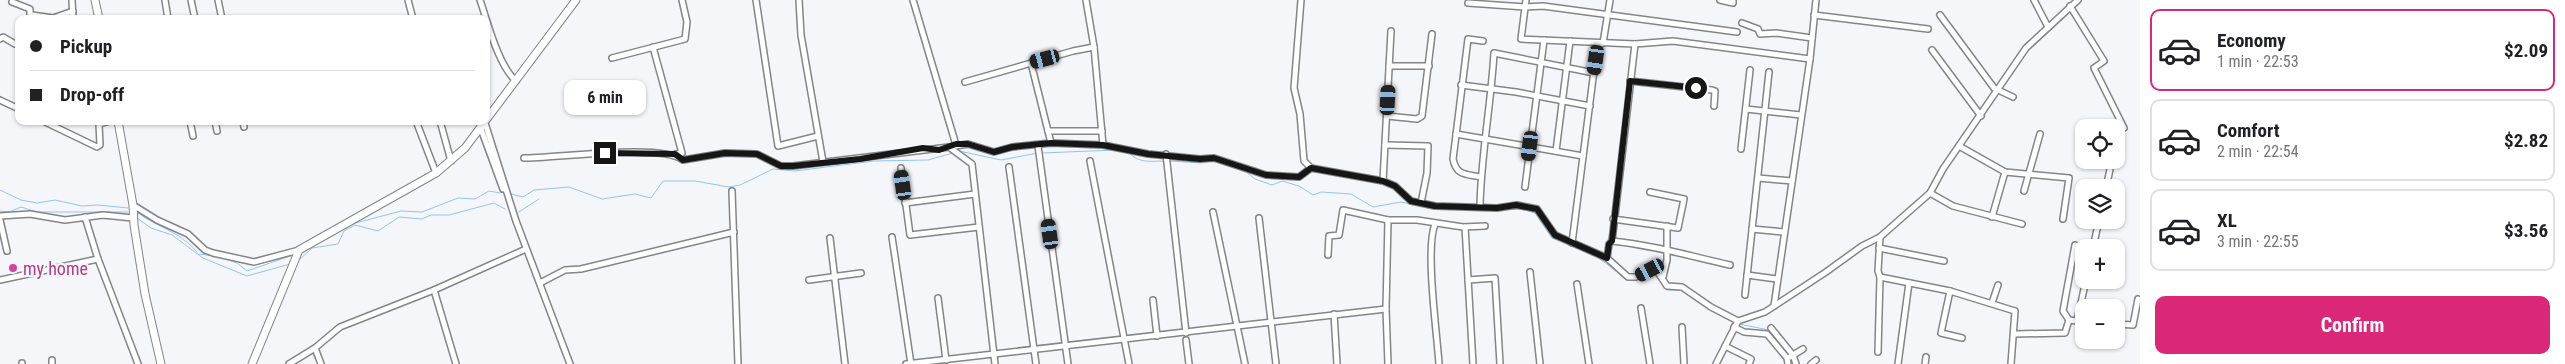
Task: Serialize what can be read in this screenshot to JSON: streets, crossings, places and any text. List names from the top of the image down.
{
  "places": ["my home"],
  "page": {
    "list": [
      {
        "name": "Economy",
        "note": "1 min · 22:53",
        "value": "$2.09"
      },
      {
        "name": "Comfort",
        "note": "2 min · 22:54",
        "value": "$2.82"
      },
      {
        "name": "XL",
        "note": "3 min · 22:55",
        "value": "$3.56"
      }
    ],
    "banner": ["Pickup", "Drop-off"],
    "bubble": "6 min",
    "map_buttons": ["+", "−"],
    "buttons": "Confirm"
  }
}
